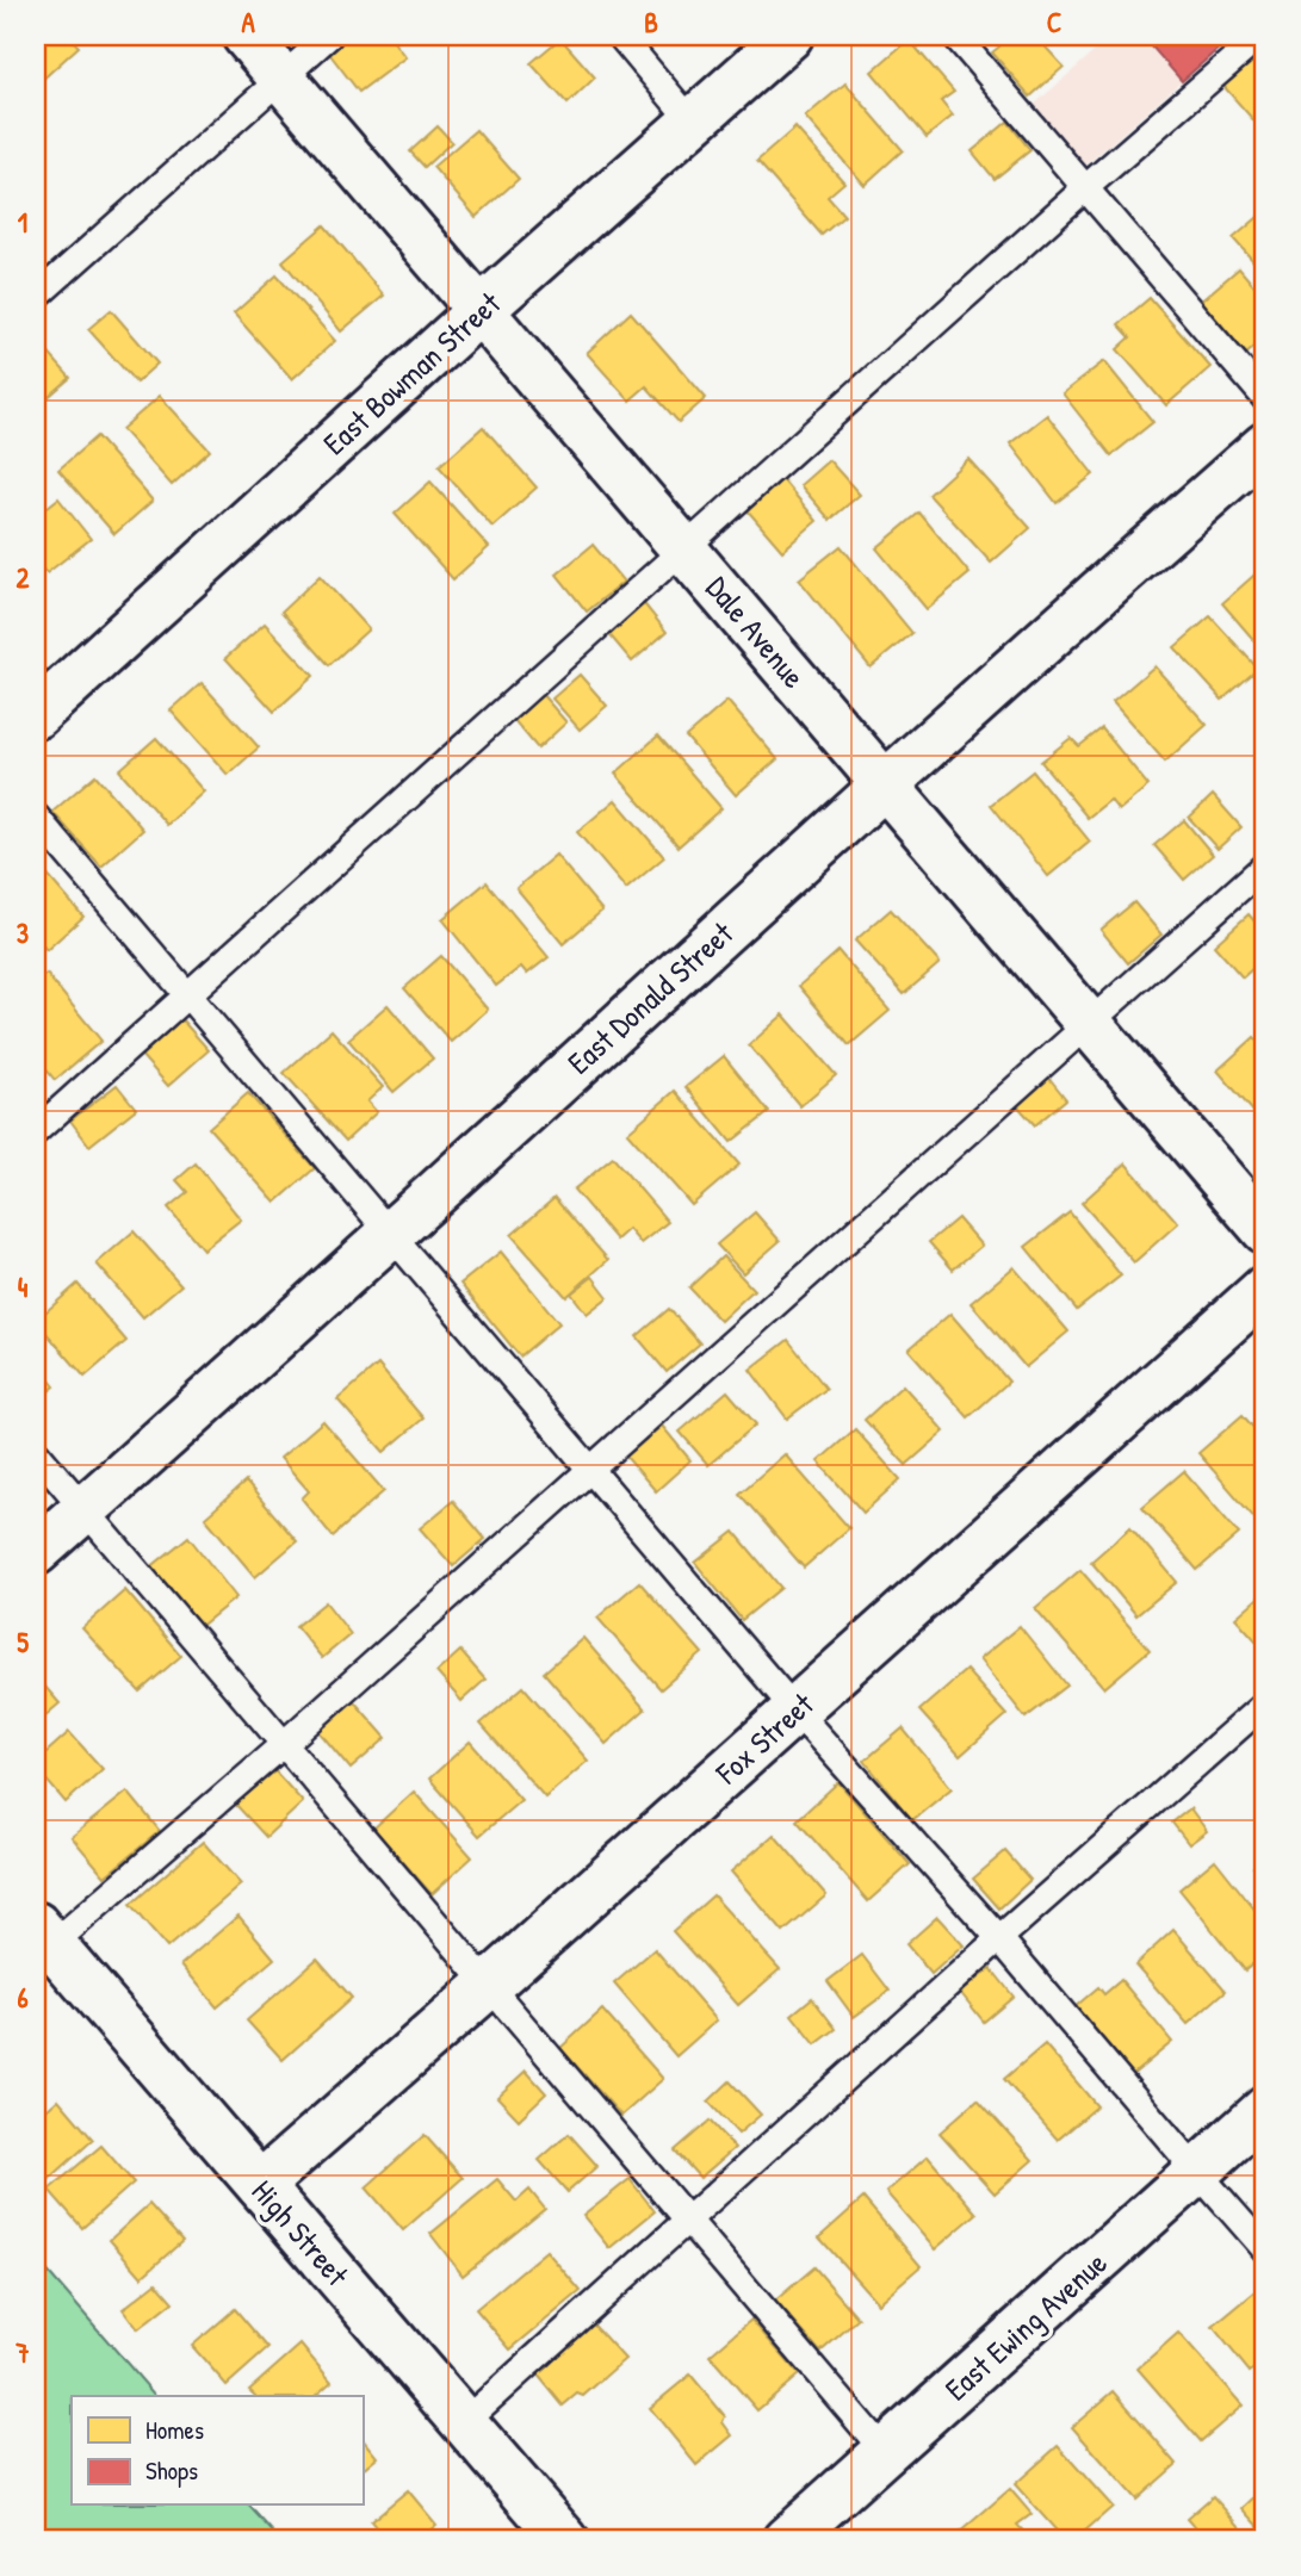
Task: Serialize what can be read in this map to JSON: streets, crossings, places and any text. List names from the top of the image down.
{
  "streets": {
    "street": [
      "East Bowman Street",
      "Dale Avenue",
      "East Donald Street",
      "Fox Street",
      "High Street",
      "East Ewing Avenue"
    ]
  },
  "crossings": [
    ["East Bowman Street", "Dale Avenue"],
    ["Dale Avenue", "East Donald Street"],
    ["Fox Street", "High Street"]
  ],
  "legend": ["Homes", "Shops"],
  "grid": {
    "columns": ["A", "B", "C"],
    "rows": [
      "1",
      "2",
      "3",
      "4",
      "5",
      "6",
      "7"
    ]
  }
}
